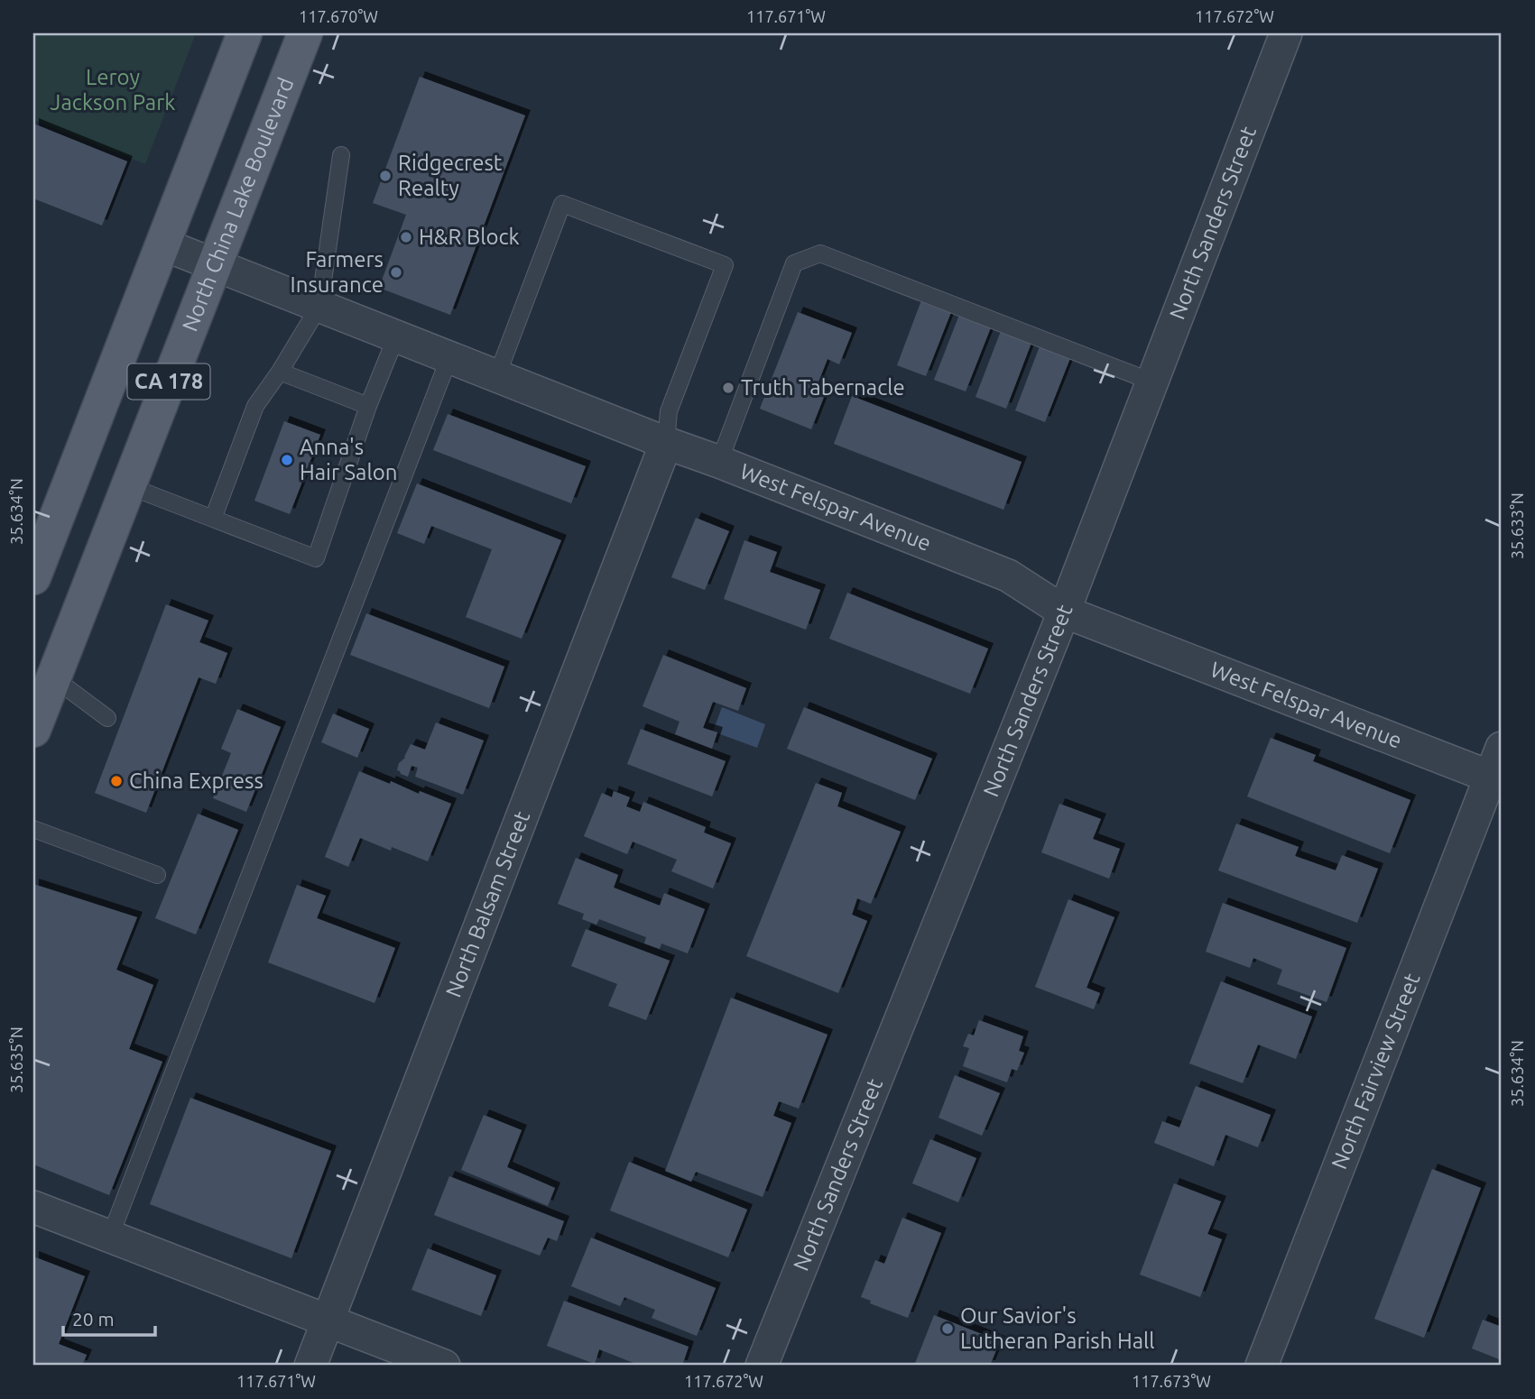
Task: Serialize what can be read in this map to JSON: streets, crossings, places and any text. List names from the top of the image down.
{
  "streets": {
    "main road": ["North China Lake Boulevard", "CA 178"],
    "street": [
      "North Sanders Street",
      "West Felspar Avenue",
      "North Balsam Street",
      "North Fairview Street"
    ]
  },
  "crossings": [
    ["North China Lake Boulevard", "West Felspar Avenue"],
    ["North Sanders Street", "West Felspar Avenue"],
    ["CA 178", "West Felspar Avenue"],
    ["West Felspar Avenue", "North Balsam Street"],
    ["West Felspar Avenue", "North Fairview Street"]
  ],
  "parks": ["Leroy Jackson Park"],
  "places": [
    "Ridgecrest Realty",
    "H&R Block",
    "Farmers Insurance",
    "Truth Tabernacle",
    "Anna's Hair Salon",
    "China Express",
    "Our Savior's Lutheran Parish Hall"
  ],
  "scale_bar": "20 m",
  "coordinates": [
    "117.670°W",
    "117.671°W",
    "117.672°W",
    "35.634°N",
    "35.633°N",
    "35.635°N",
    "117.673°W"
  ]
}
